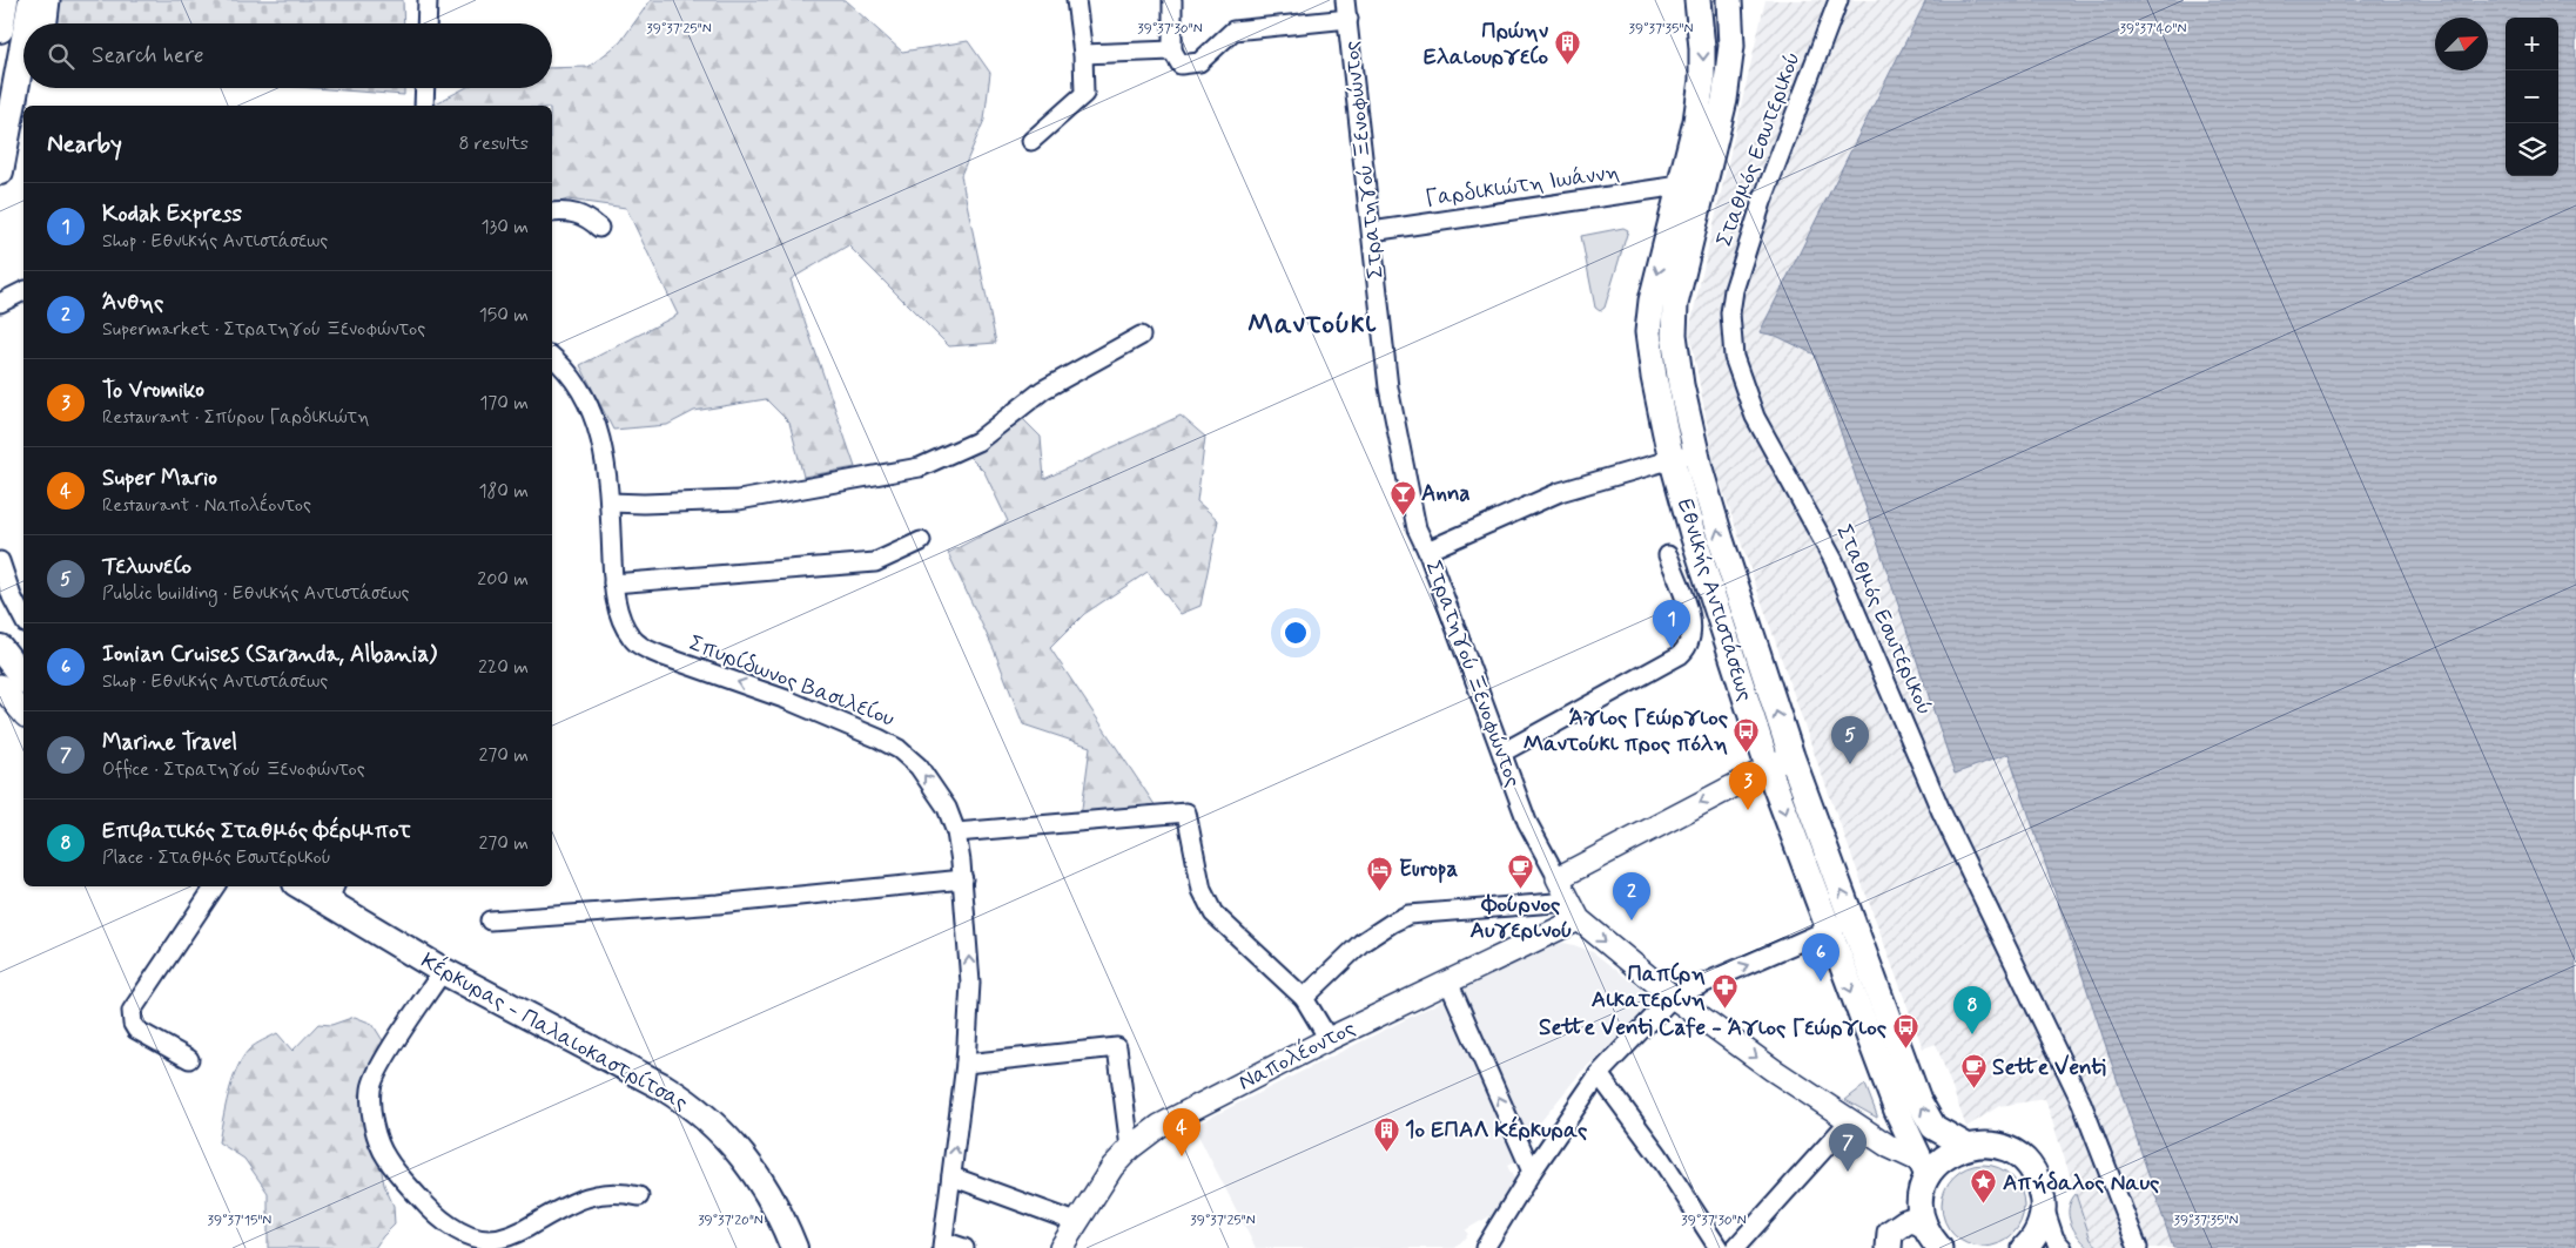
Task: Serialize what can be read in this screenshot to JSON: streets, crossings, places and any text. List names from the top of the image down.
{
  "streets": {
    "main road": ["Εθνικής Αντιστάσεως", "Κέρκυρας - Παλαιοκαστρίτσας"],
    "street": [
      "Σταθμός Εσωτερικού",
      "Στρατηγού Ξενοφώντος",
      "Γαρδικιώτη Ιωάννη",
      "Σπυρίδωνος Βασιλείου",
      "Ναπολέοντος"
    ]
  },
  "crossings": [
    ["Στρατηγού Ξενοφώντος", "Γαρδικιώτη Ιωάννη"],
    ["Στρατηγού Ξενοφώντος", "Εθνικής Αντιστάσεως"],
    ["Στρατηγού Ξενοφώντος", "Ναπολέοντος"],
    ["Γαρδικιώτη Ιωάννη", "Εθνικής Αντιστάσεως"]
  ],
  "one_way": ["Σπυρίδωνος Βασιλείου"],
  "districts": ["Μαντούκι"],
  "places": {
    "building": ["Πρώην Ελαιουργείο", "1ο ΕΠΑΛ Κέρκυρας"],
    "bar": ["Anna"],
    "bus stop": ["Άγιος Γεώργιος Μαντούκι προς πόλη", "Sette Venti Cafe - Άγιος Γεώργιος"],
    "cafe": ["Φούρνος Αυγερινού", "Sette Venti"],
    "hotel": ["Europa"],
    "pharmacy": ["Παπίρη Αικατερίνη"],
    "place": ["Απήδαλος Ναυς"]
  },
  "north": "top right",
  "page": {
    "map_buttons": ["+", "−"],
    "search": "Search here",
    "heading": ["Nearby", "8 results"],
    "list": [
      {
        "mark": "1",
        "name": "Kodak Express",
        "note": "Shop · Εθνικής Αντιστάσεως",
        "value": "130 m"
      },
      {
        "mark": "2",
        "name": "Άνθης",
        "note": "Supermarket · Στρατηγού Ξενοφώντος",
        "value": "150 m"
      },
      {
        "mark": "3",
        "name": "To Vromiko",
        "note": "Restaurant · Σπύρου Γαρδικιώτη",
        "value": "170 m"
      },
      {
        "mark": "4",
        "name": "Super Mario",
        "note": "Restaurant · Ναπολέοντος",
        "value": "180 m"
      },
      {
        "mark": "5",
        "name": "Τελωνείο",
        "note": "Public building · Εθνικής Αντιστάσεως",
        "value": "200 m"
      },
      {
        "mark": "6",
        "name": "Ionian Cruises (Saranda, Albania)",
        "note": "Shop · Εθνικής Αντιστάσεως",
        "value": "220 m"
      },
      {
        "mark": "7",
        "name": "Marine Travel",
        "note": "Office · Στρατηγού Ξενοφώντος",
        "value": "270 m"
      },
      {
        "mark": "8",
        "name": "Επιβατικός Σταθμός Φέριμποτ",
        "note": "Place · Σταθμός Εσωτερικού",
        "value": "270 m"
      }
    ],
    "pins": [
      "1",
      "5",
      "3",
      "2",
      "6",
      "8",
      "4",
      "7"
    ]
  },
  "coordinates": [
    "39°37'30\"N",
    "39°37'35\"N",
    "39°37'40\"N",
    "39°37'25\"N",
    "39°37'15\"N",
    "39°37'20\"N"
  ]
}
